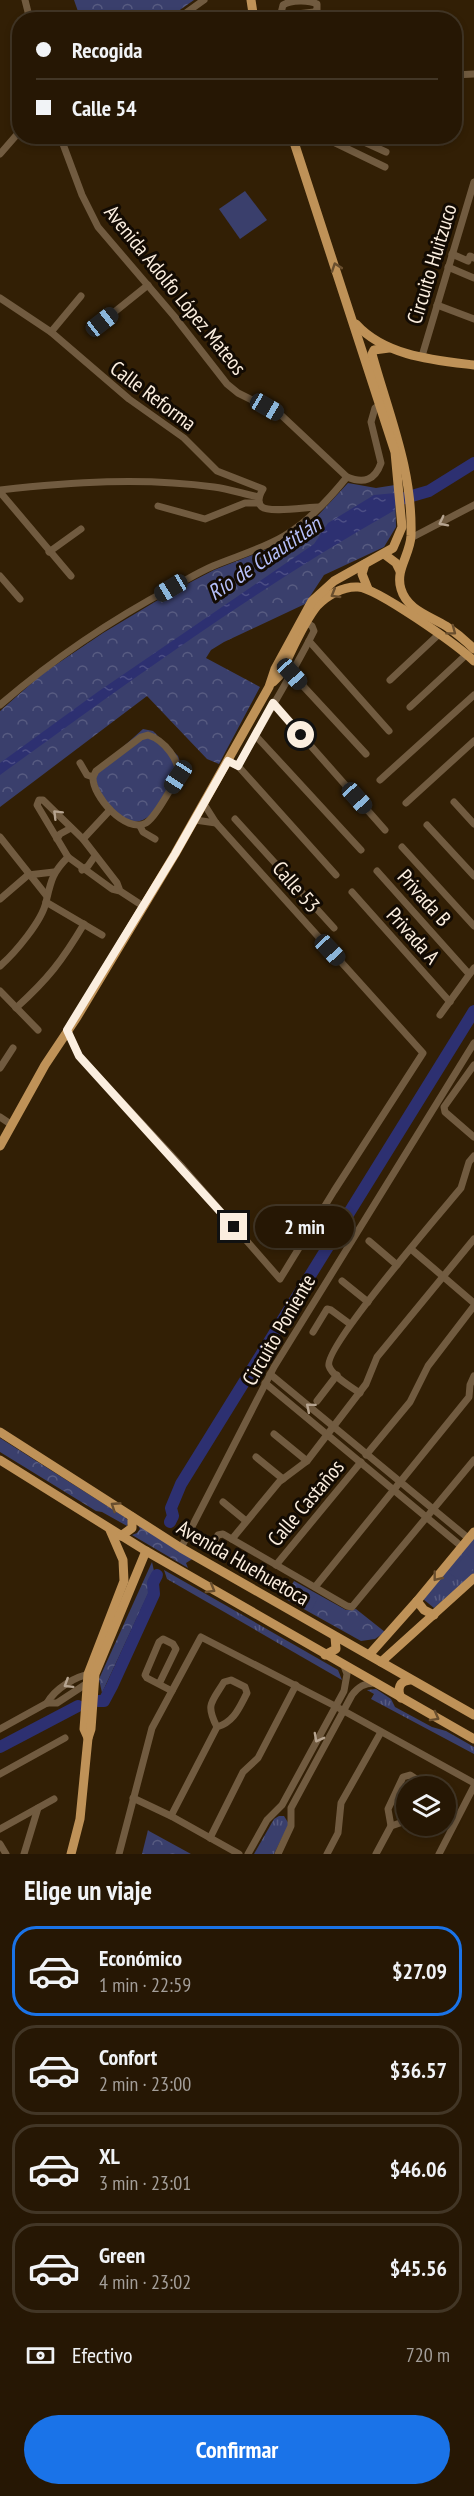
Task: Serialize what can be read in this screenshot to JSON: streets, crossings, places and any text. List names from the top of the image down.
{
  "streets": {
    "main road": ["Avenida Huehuetoca"],
    "street": [
      "Circuito Huitzuco",
      "Avenida Adolfo López Mateos",
      "Calle Reforma",
      "Calle 53",
      "Privada B",
      "Privada A",
      "Circuito Poniente",
      "Calle Castaños"
    ]
  },
  "crossings": [
    ["Circuito Poniente", "Avenida Huehuetoca"]
  ],
  "water": ["Rio de Cuautitlán"],
  "page": {
    "banner": ["Recogida", "Calle 54"],
    "bubble": "2 min",
    "heading": "Elige un viaje",
    "list": [
      {
        "name": "Económico",
        "note": "1 min · 22:59",
        "value": "$27.09"
      },
      {
        "name": "Confort",
        "note": "2 min · 23:00",
        "value": "$36.57"
      },
      {
        "name": "XL",
        "note": "3 min · 23:01",
        "value": "$46.06"
      },
      {
        "name": "Green",
        "note": "4 min · 23:02",
        "value": "$45.56"
      }
    ],
    "pay": ["Efectivo", "720 m"],
    "buttons": "Confirmar"
  }
}
